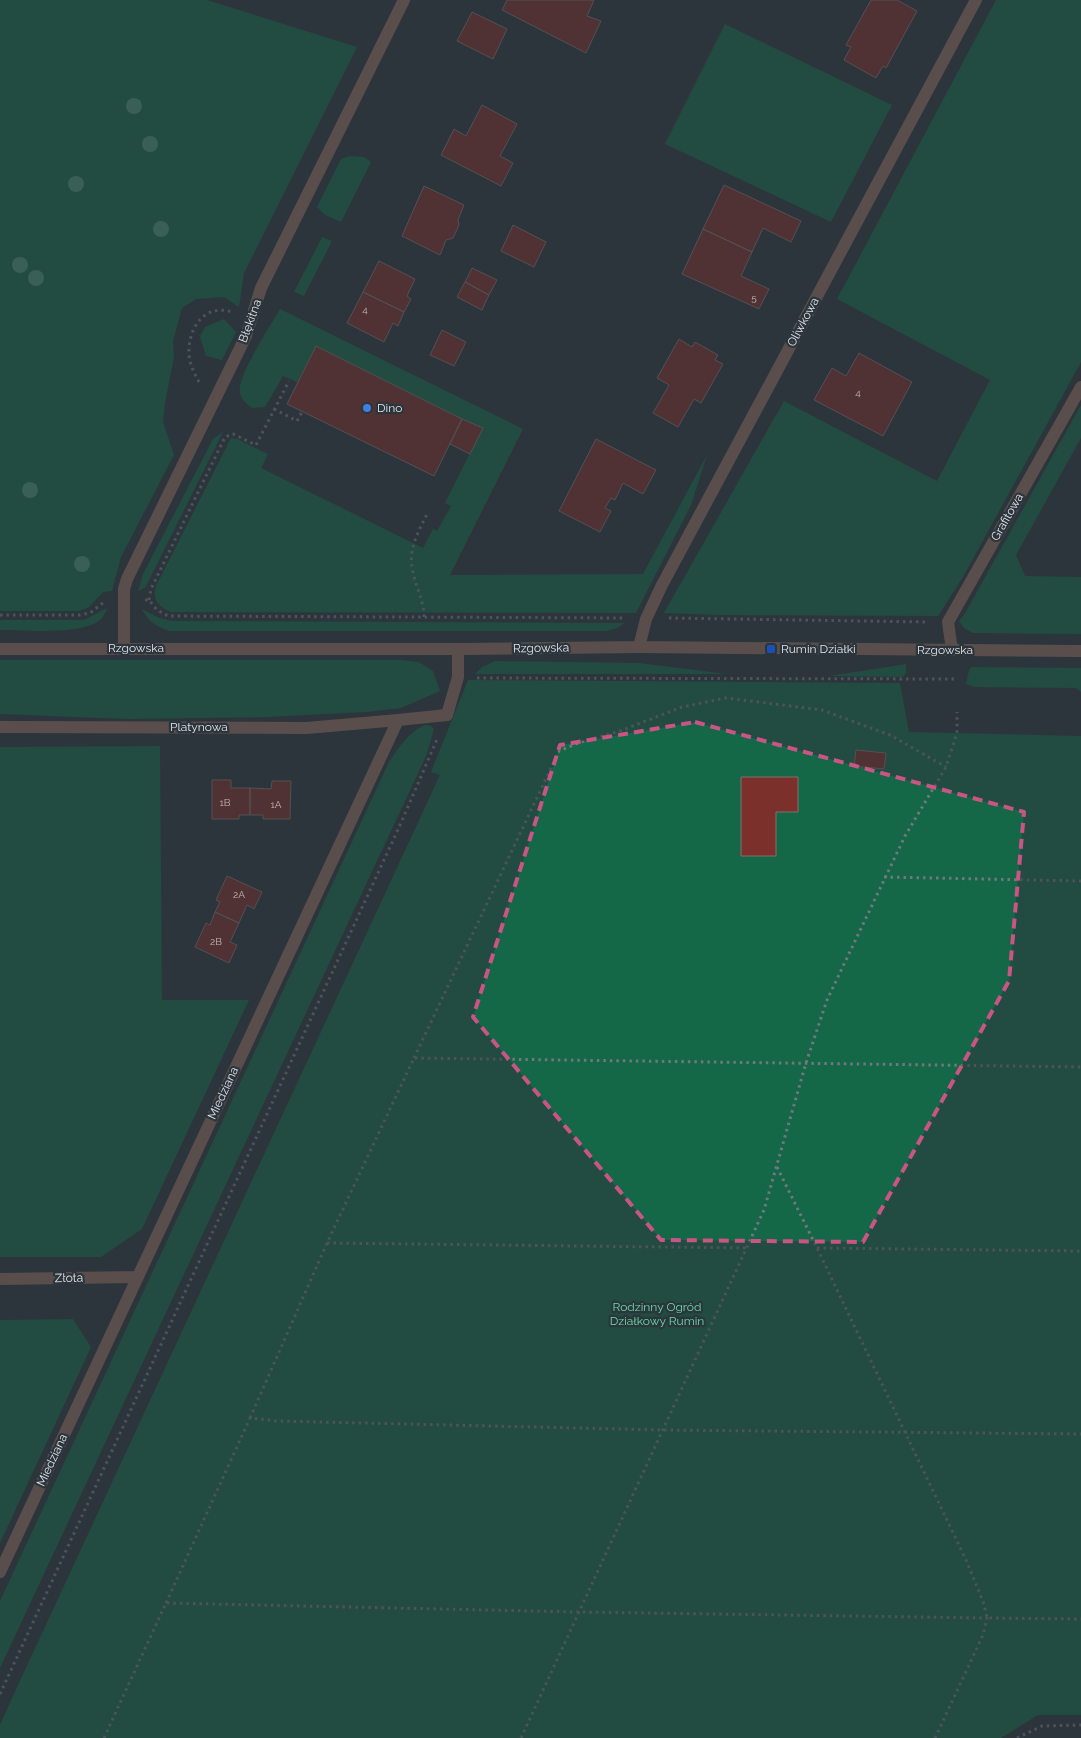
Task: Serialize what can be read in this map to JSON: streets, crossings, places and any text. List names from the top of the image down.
{
  "streets": {
    "street": [
      "Błękitna",
      "Oliwkowa",
      "Grafitowa",
      "Rzgowska",
      "Platynowa",
      "Miedziana",
      "Złota"
    ]
  },
  "crossings": [
    ["Błękitna", "Rzgowska"],
    ["Oliwkowa", "Rzgowska"],
    ["Platynowa", "Miedziana"],
    ["Miedziana", "Złota"]
  ],
  "parks": ["Rodzinny Ogród Działkowy Rumin"],
  "places": {
    "other": ["Dino"],
    "transit": ["Rumin Działki"]
  },
  "house_numbers": [
    "5",
    "4",
    "4",
    "1B",
    "1A",
    "2A",
    "2B"
  ]
}
